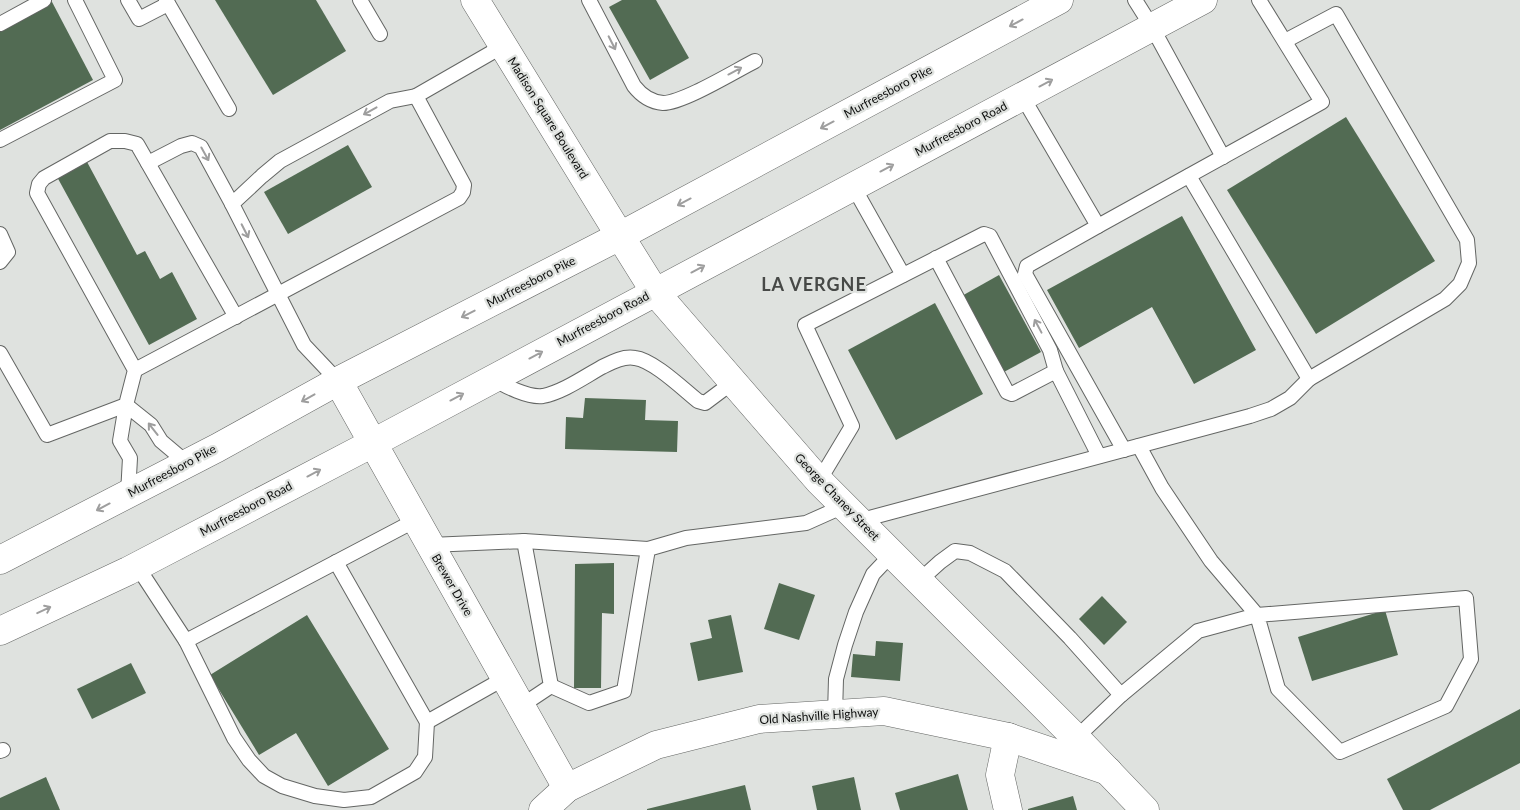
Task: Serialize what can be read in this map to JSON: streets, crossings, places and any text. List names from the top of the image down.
{
  "streets": {
    "main road": [
      "Murfreesboro Pike",
      "Madison Square Boulevard",
      "Murfreesboro Road",
      "George Chaney Street",
      "Brewer Drive",
      "Old Nashville Highway"
    ]
  },
  "crossings": [
    ["Murfreesboro Pike", "Madison Square Boulevard"],
    ["Murfreesboro Pike", "George Chaney Street"],
    ["Murfreesboro Pike", "Brewer Drive"],
    ["Madison Square Boulevard", "George Chaney Street"],
    ["Murfreesboro Road", "George Chaney Street"],
    ["Murfreesboro Road", "Brewer Drive"],
    ["George Chaney Street", "Old Nashville Highway"],
    ["Brewer Drive", "Old Nashville Highway"]
  ],
  "one_way": ["Murfreesboro Pike", "Murfreesboro Road"],
  "districts": ["LA VERGNE"]
}
